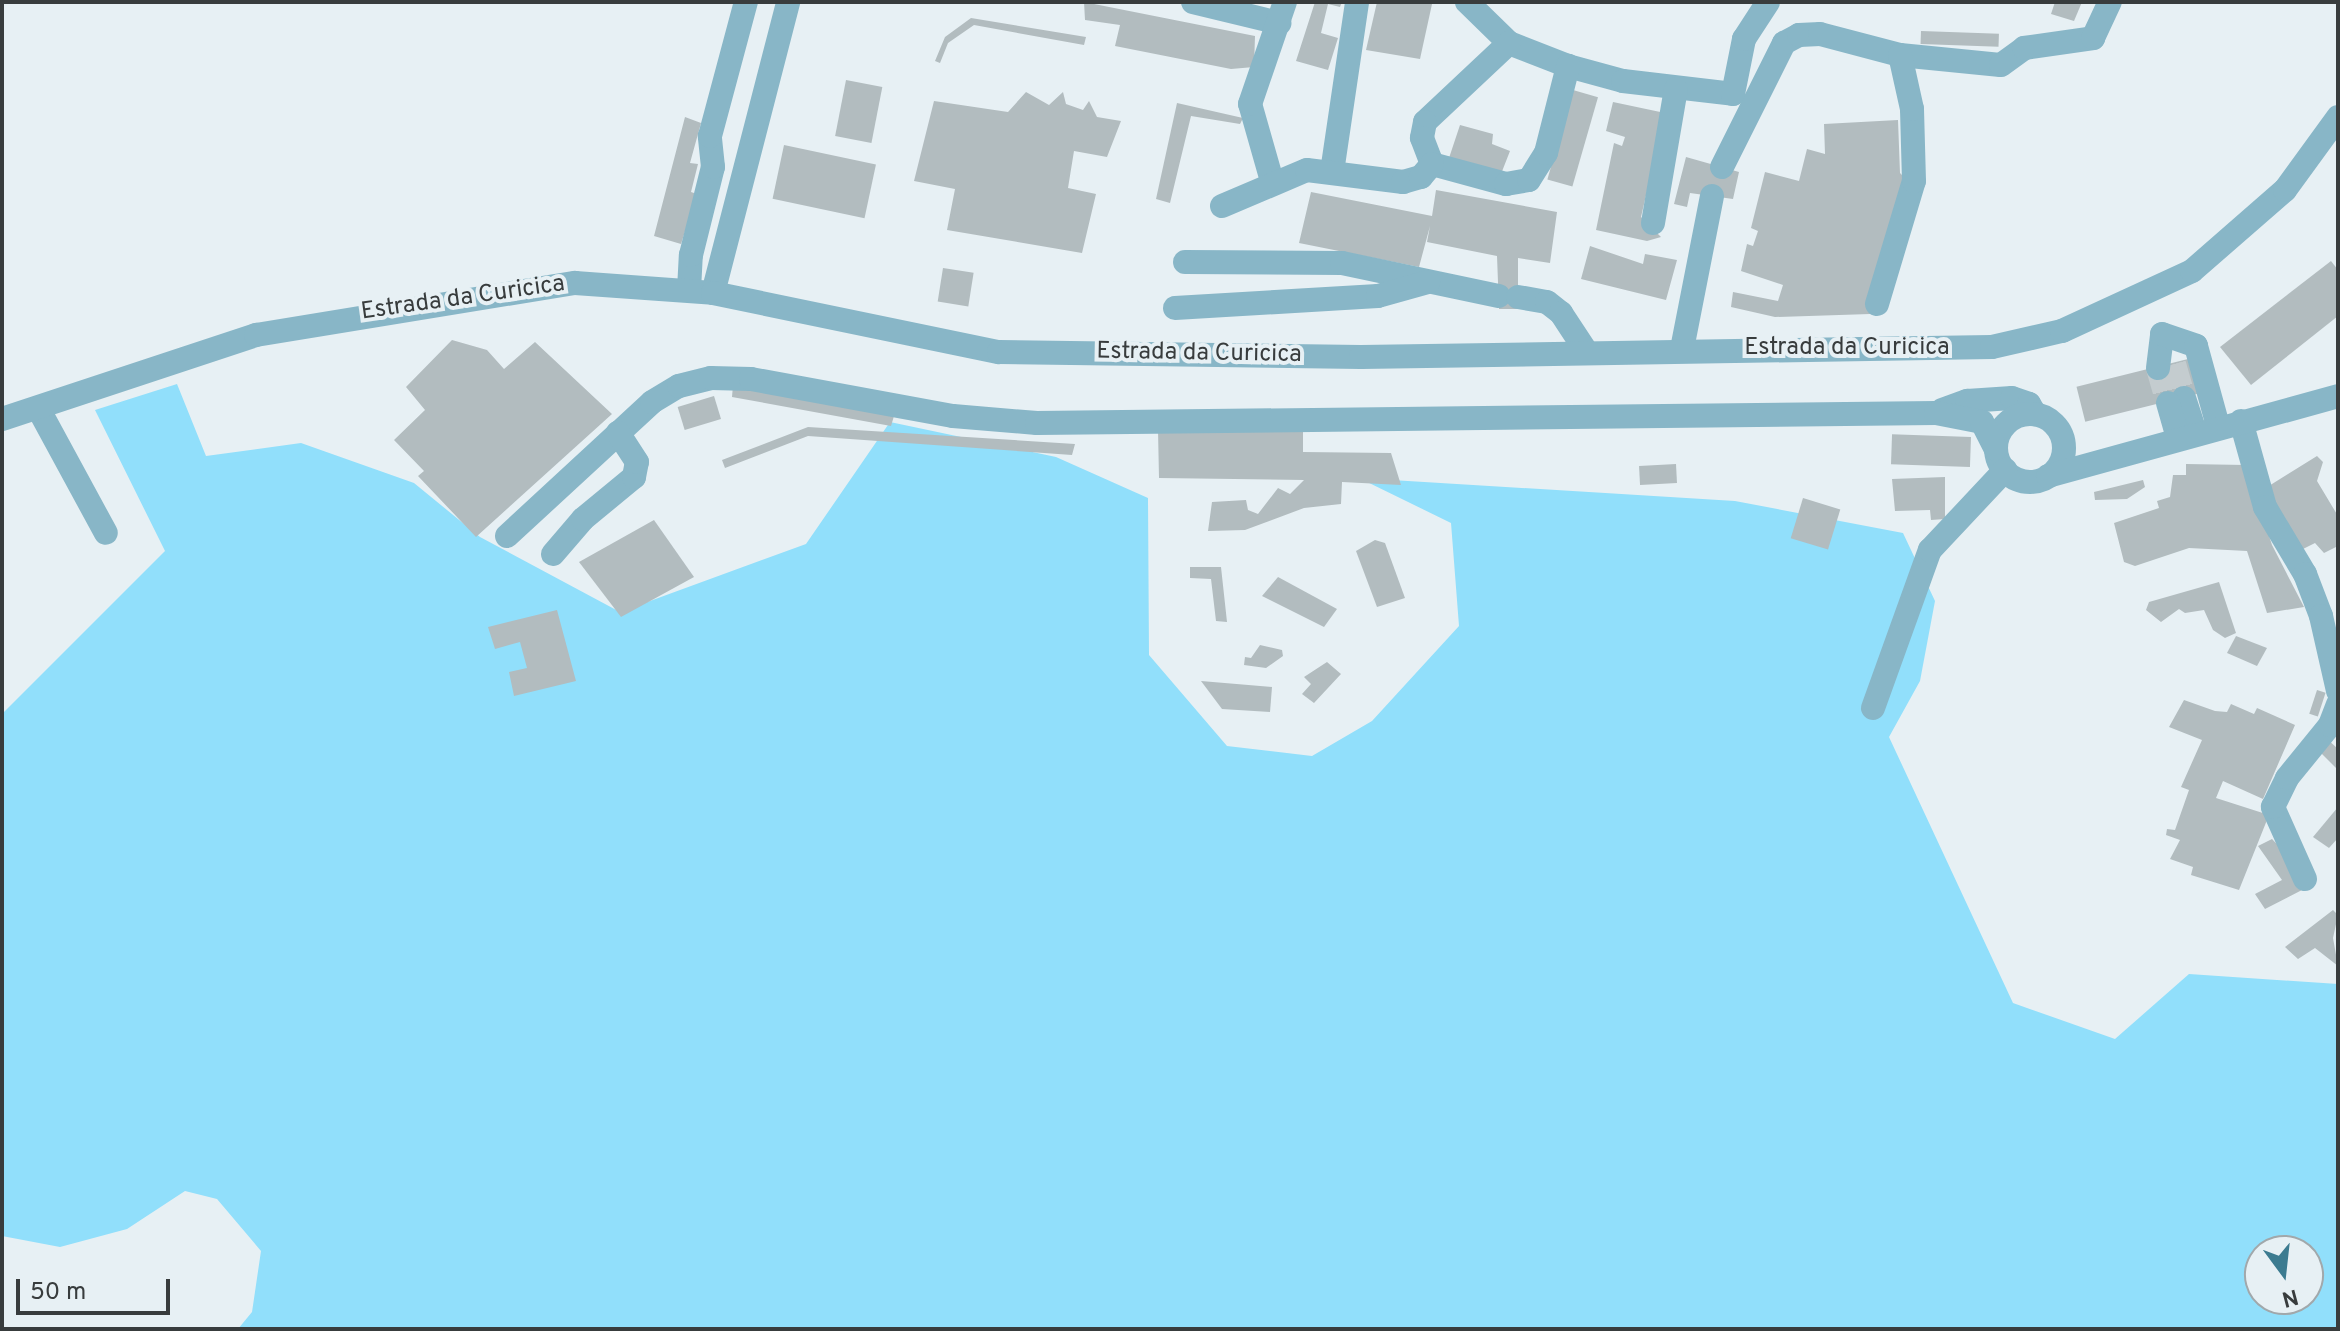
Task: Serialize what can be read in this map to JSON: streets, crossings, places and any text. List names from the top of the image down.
{
  "streets": {
    "street": ["Estrada da Curicica"]
  },
  "scale_bar": "50 m",
  "north": "bottom"
}
